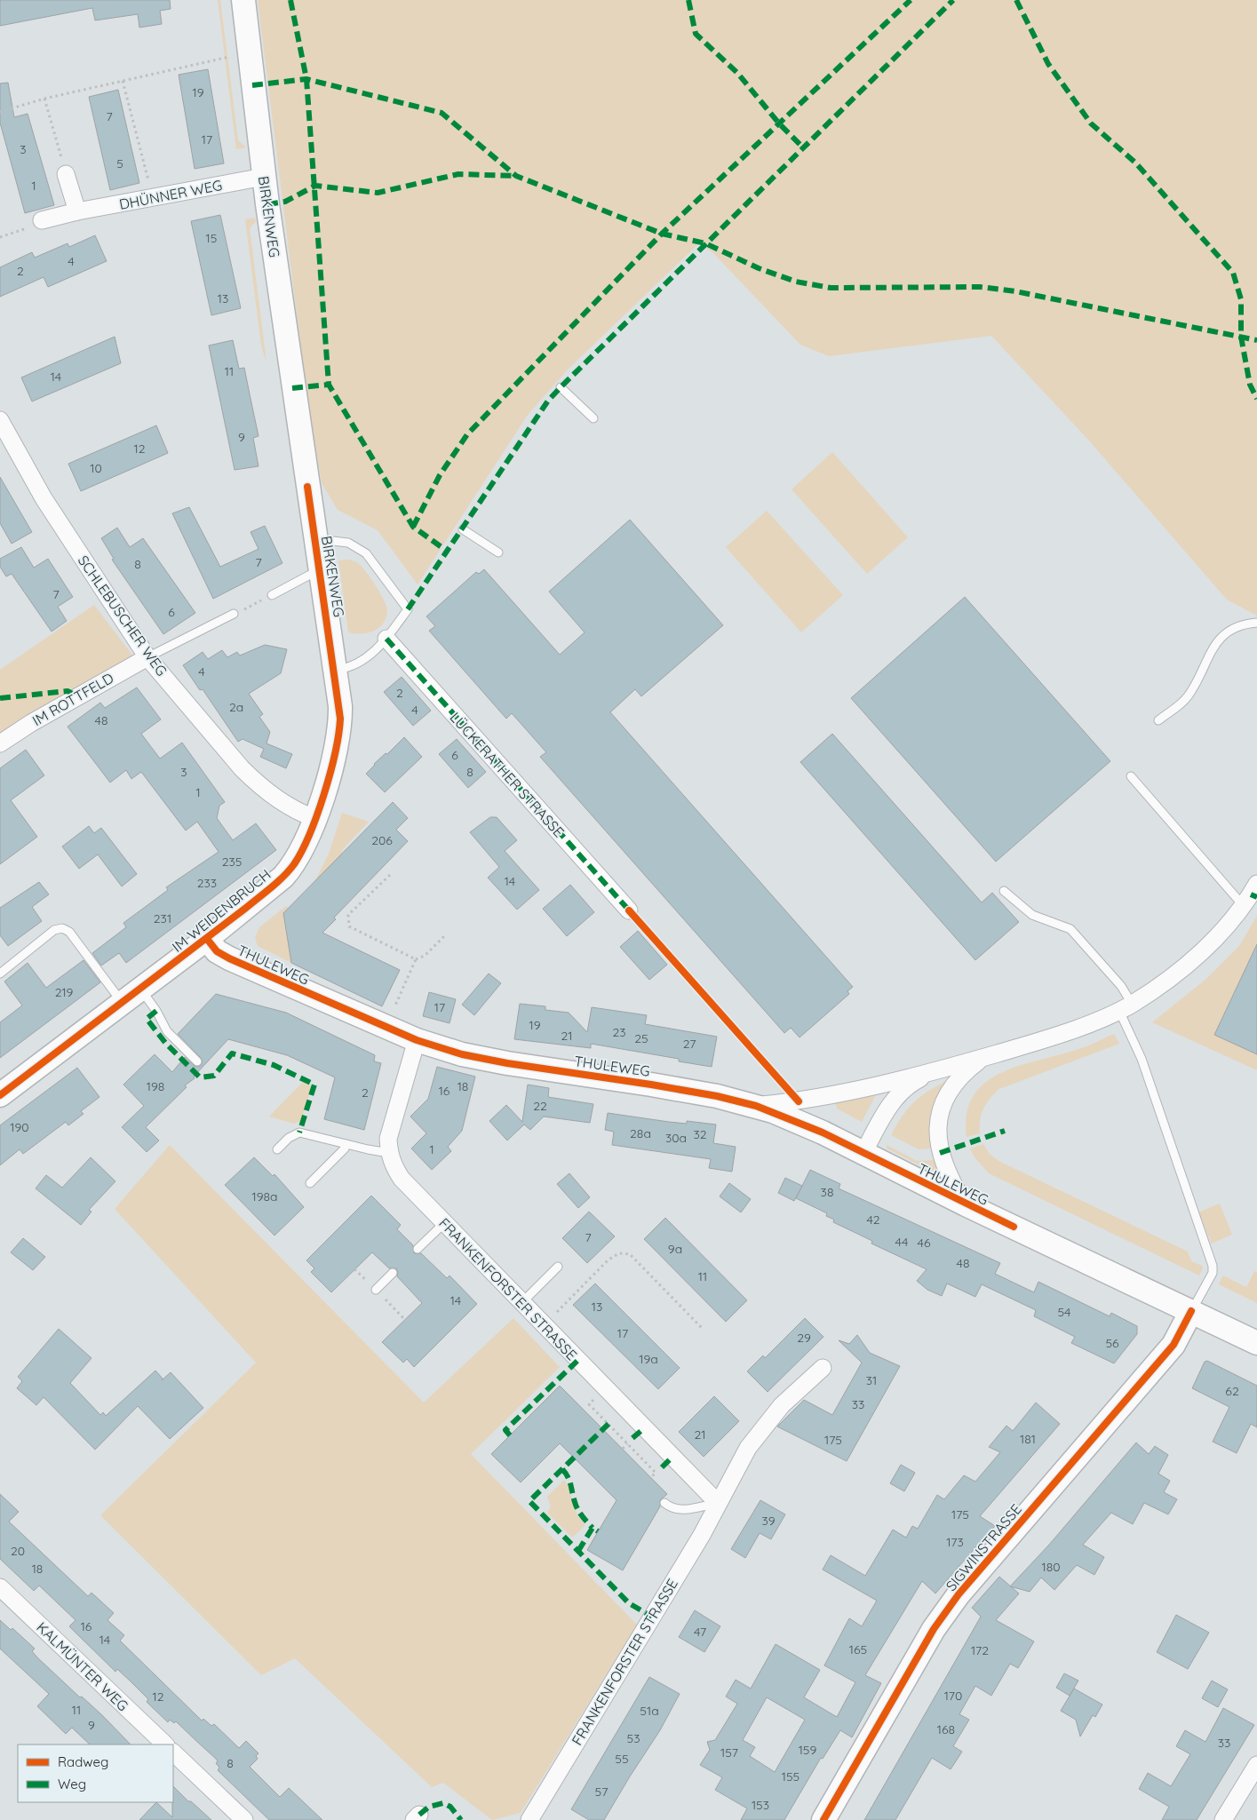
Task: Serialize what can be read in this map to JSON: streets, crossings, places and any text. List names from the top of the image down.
{
  "streets": {
    "street": [
      "DHÜNNER WEG",
      "BIRKENWEG",
      "SCHLEBUSCHER WEG",
      "IM ROTTFELD",
      "LÜCKERATHER STRASSE",
      "IM WEIDENBRUCH",
      "THULEWEG",
      "FRANKENFORSTER STRASSE",
      "SIGWINSTRASSE",
      "KALMÜNTER WEG"
    ]
  },
  "crossings": [
    ["DHÜNNER WEG", "BIRKENWEG"],
    ["BIRKENWEG", "IM WEIDENBRUCH"],
    ["SCHLEBUSCHER WEG", "IM ROTTFELD"],
    ["SCHLEBUSCHER WEG", "IM WEIDENBRUCH"],
    ["IM WEIDENBRUCH", "THULEWEG"],
    ["THULEWEG", "FRANKENFORSTER STRASSE"],
    ["THULEWEG", "SIGWINSTRASSE"]
  ],
  "house_numbers": [
    "19",
    "7",
    "17",
    "3",
    "5",
    "1",
    "15",
    "4",
    "2",
    "13",
    "11",
    "14",
    "9",
    "12",
    "10",
    "7",
    "8",
    "7",
    "6",
    "4",
    "2",
    "2a",
    "4",
    "48",
    "6",
    "3",
    "8",
    "1",
    "206",
    "235",
    "14",
    "233",
    "231",
    "219",
    "17",
    "19",
    "23",
    "21",
    "25",
    "27",
    "198",
    "18",
    "16",
    "2",
    "22",
    "190",
    "28a",
    "32",
    "30a",
    "1",
    "38",
    "198a",
    "42",
    "7",
    "44",
    "46",
    "9a",
    "48",
    "11",
    "14",
    "13",
    "54",
    "17",
    "29",
    "56",
    "19a",
    "31",
    "62",
    "33",
    "21",
    "181",
    "175",
    "175",
    "39",
    "173",
    "20",
    "180",
    "18",
    "16",
    "47",
    "14",
    "165",
    "172",
    "170",
    "12",
    "11",
    "51a",
    "9",
    "168",
    "53",
    "33",
    "159",
    "157",
    "55",
    "8",
    "155",
    "57",
    "153"
  ],
  "legend": ["Radweg", "Weg"]
}
